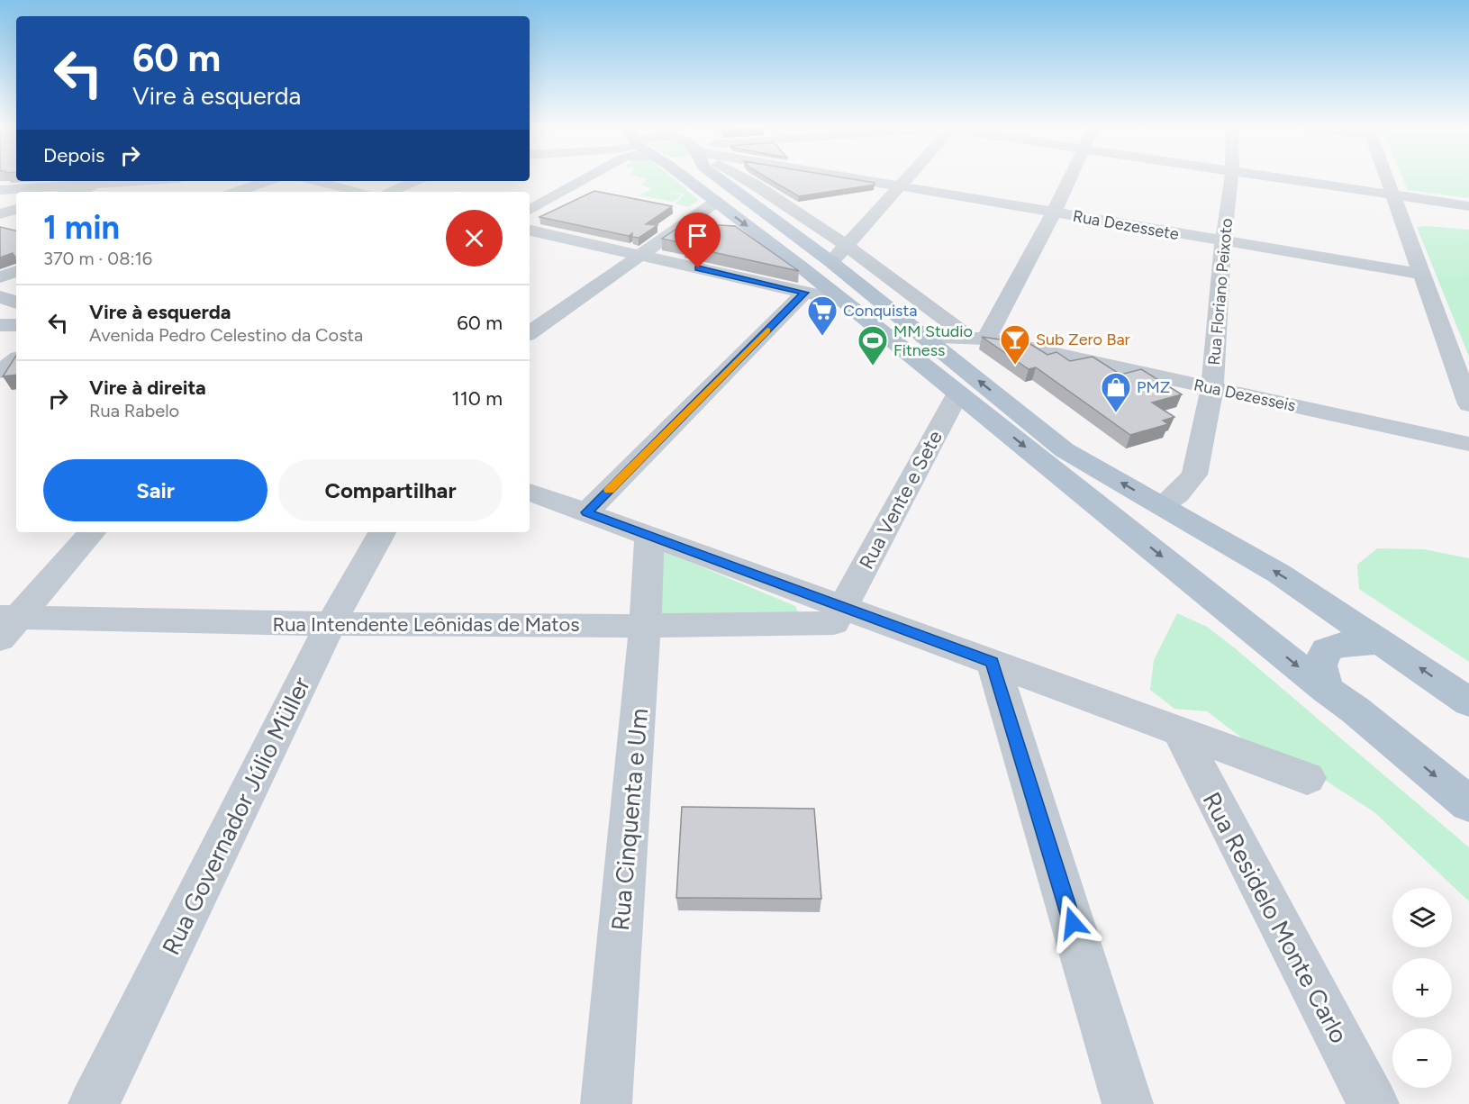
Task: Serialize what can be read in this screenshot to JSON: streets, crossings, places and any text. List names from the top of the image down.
{
  "streets": {
    "street": [
      "Rua Dezessete",
      "Rua Floriano Peixoto",
      "Rua Dezesseis",
      "Rua Vente e Sete",
      "Rua Intendente Leônidas de Matos",
      "Rua Governador Júlio Müller",
      "Rua Cinquenta e Um",
      "Rua Residelo Monte Carlo"
    ]
  },
  "crossings": [
    ["Rua Dezessete", "Rua Floriano Peixoto"],
    ["Rua Floriano Peixoto", "Rua Dezesseis"],
    ["Rua Vente e Sete", "Rua Intendente Leônidas de Matos"],
    ["Rua Intendente Leônidas de Matos", "Rua Governador Júlio Müller"],
    ["Rua Intendente Leônidas de Matos", "Rua Cinquenta e Um"]
  ],
  "places": {
    "supermarket": ["Conquista"],
    "bar": ["Sub Zero Bar"],
    "sports": ["MM Studio Fitness"],
    "shop": ["PMZ"]
  },
  "page": {
    "turn": ["60 m", "Vire à esquerda"],
    "then": "Depois",
    "heading": ["1 min", "370 m · 08:16"],
    "list": [
      {
        "name": "Vire à esquerda",
        "note": "Avenida Pedro Celestino da Costa",
        "value": "60 m"
      },
      {
        "name": "Vire à direita",
        "note": "Rua Rabelo",
        "value": "110 m"
      }
    ],
    "buttons": ["Sair", "Compartilhar"],
    "map_buttons": ["+", "−"]
  }
}
